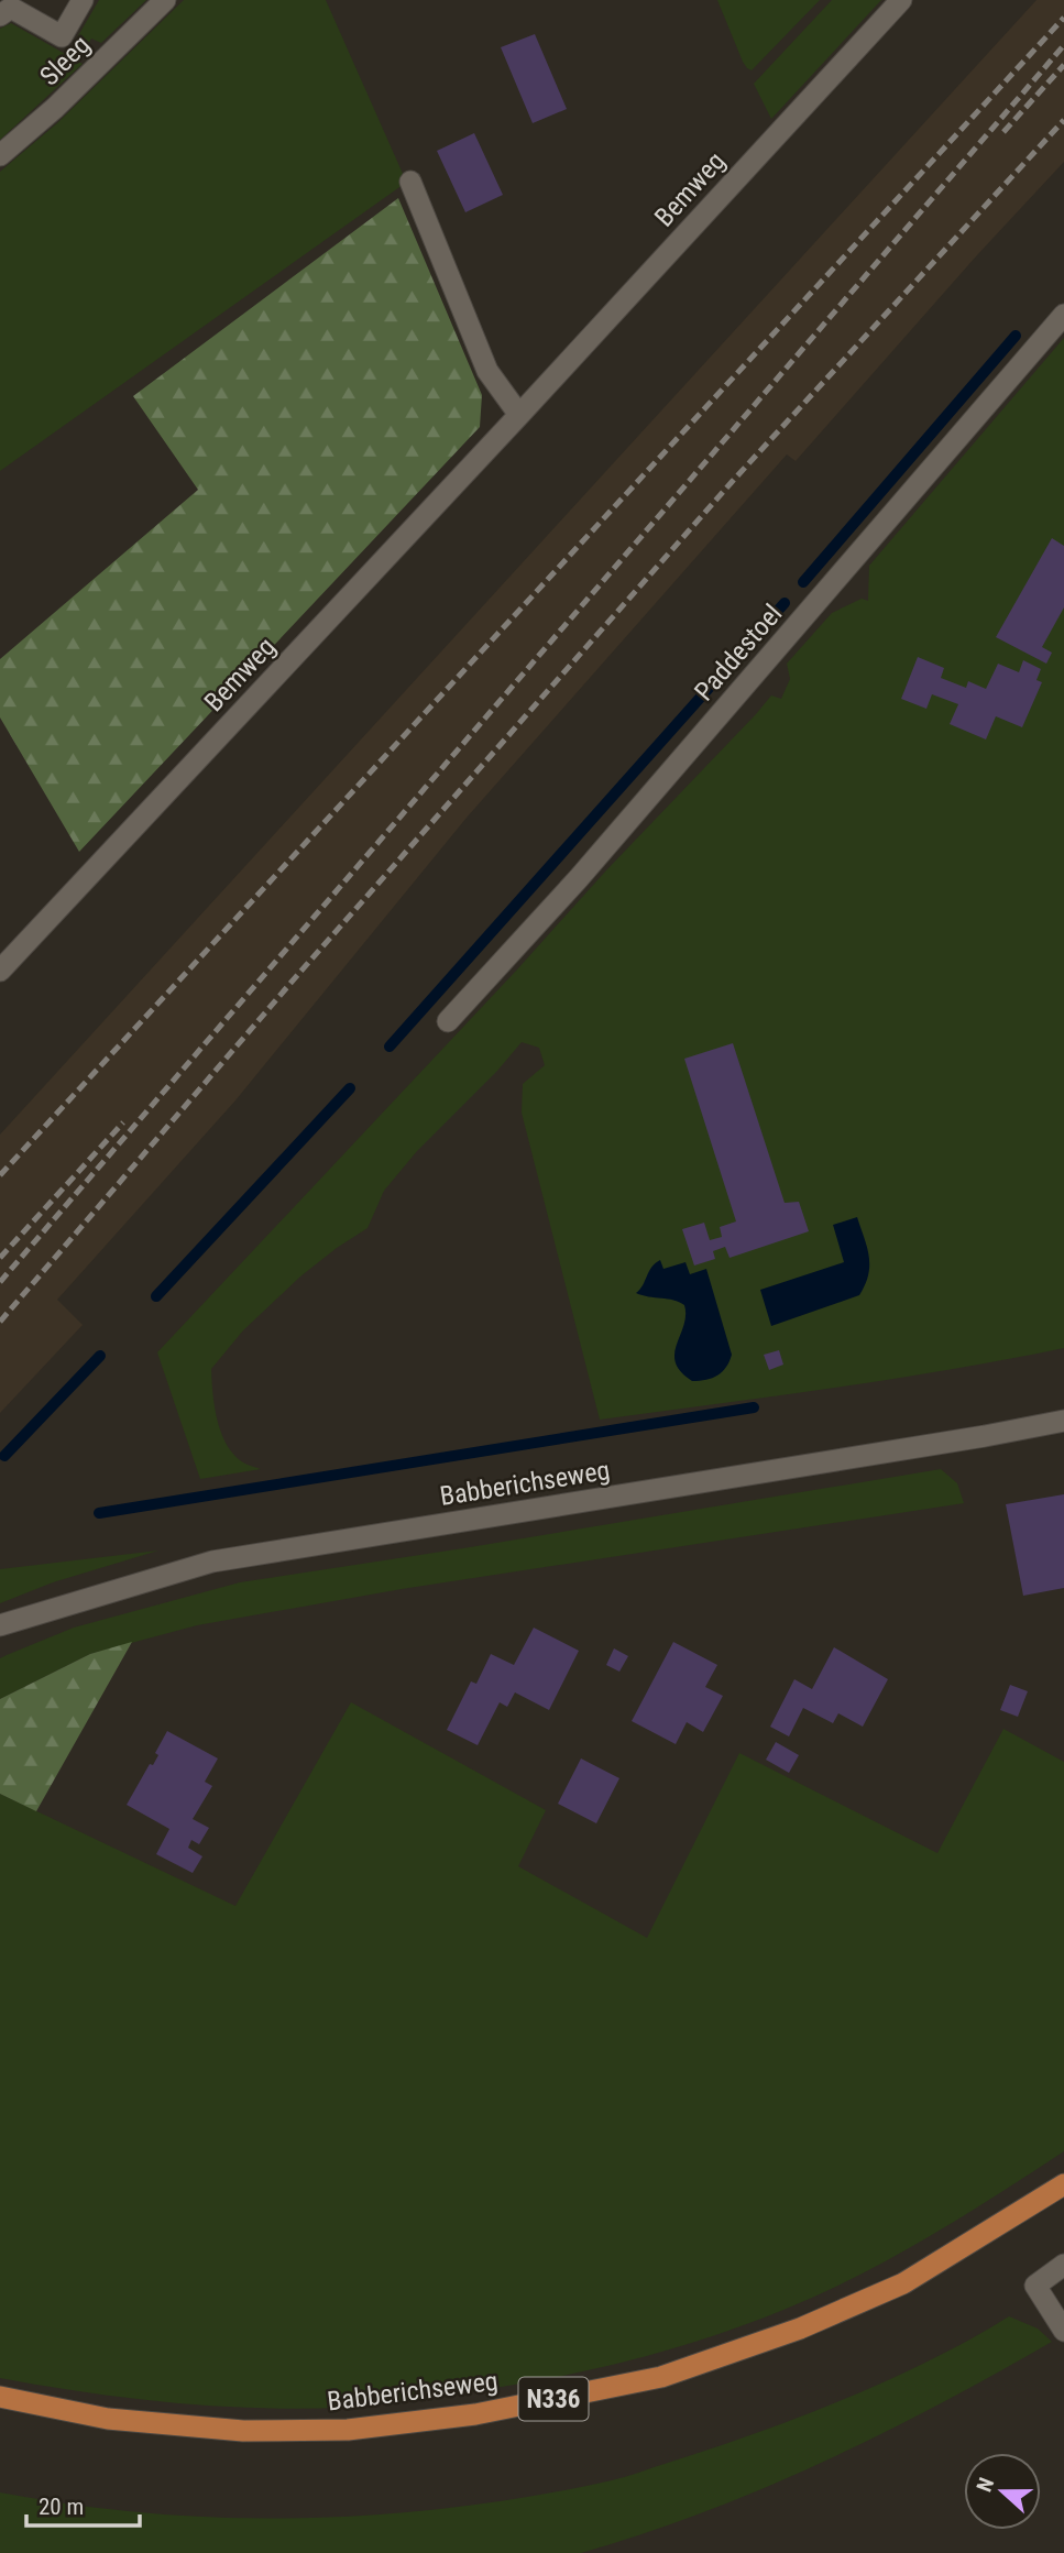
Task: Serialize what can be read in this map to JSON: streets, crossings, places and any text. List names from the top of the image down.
{
  "streets": {
    "main road": ["Babberichseweg", "N336"],
    "street": ["Sleeg", "Bemweg", "Paddestoel"]
  },
  "scale_bar": "20 m",
  "north": "left"
}
